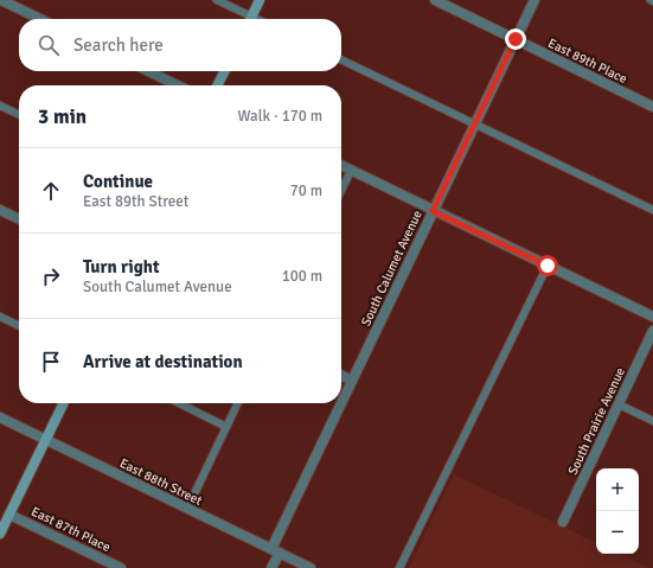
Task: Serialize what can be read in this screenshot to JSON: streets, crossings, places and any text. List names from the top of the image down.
{
  "streets": {
    "street": [
      "East 89th Place",
      "South Calumet Avenue",
      "South Prairie Avenue",
      "East 88th Street",
      "East 87th Place"
    ]
  },
  "crossings": [
    ["East 89th Place", "South Calumet Avenue"],
    ["South Calumet Avenue", "East 88th Street"]
  ],
  "page": {
    "search": "Search here",
    "heading": ["3 min", "Walk · 170 m"],
    "list": [
      ["Continue", "East 89th Street", "70 m"],
      ["Turn right", "South Calumet Avenue", "100 m"],
      "Arrive at destination"
    ],
    "map_buttons": ["+", "−"]
  }
}
